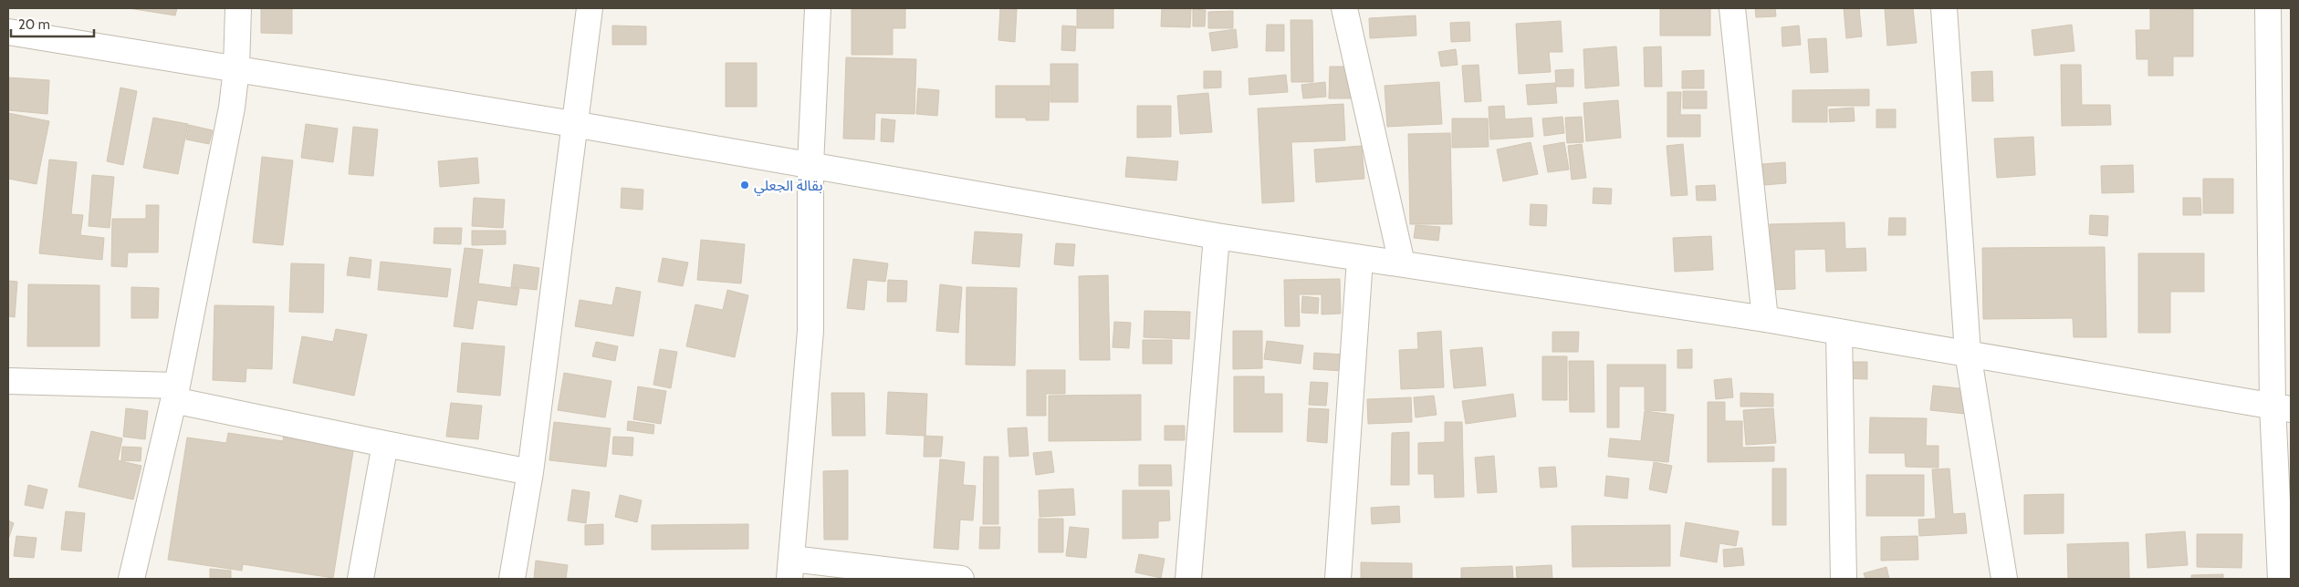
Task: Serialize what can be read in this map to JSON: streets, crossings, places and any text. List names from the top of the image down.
{
  "places": ["بقالة الجعلي"],
  "scale_bar": "20 m"
}
